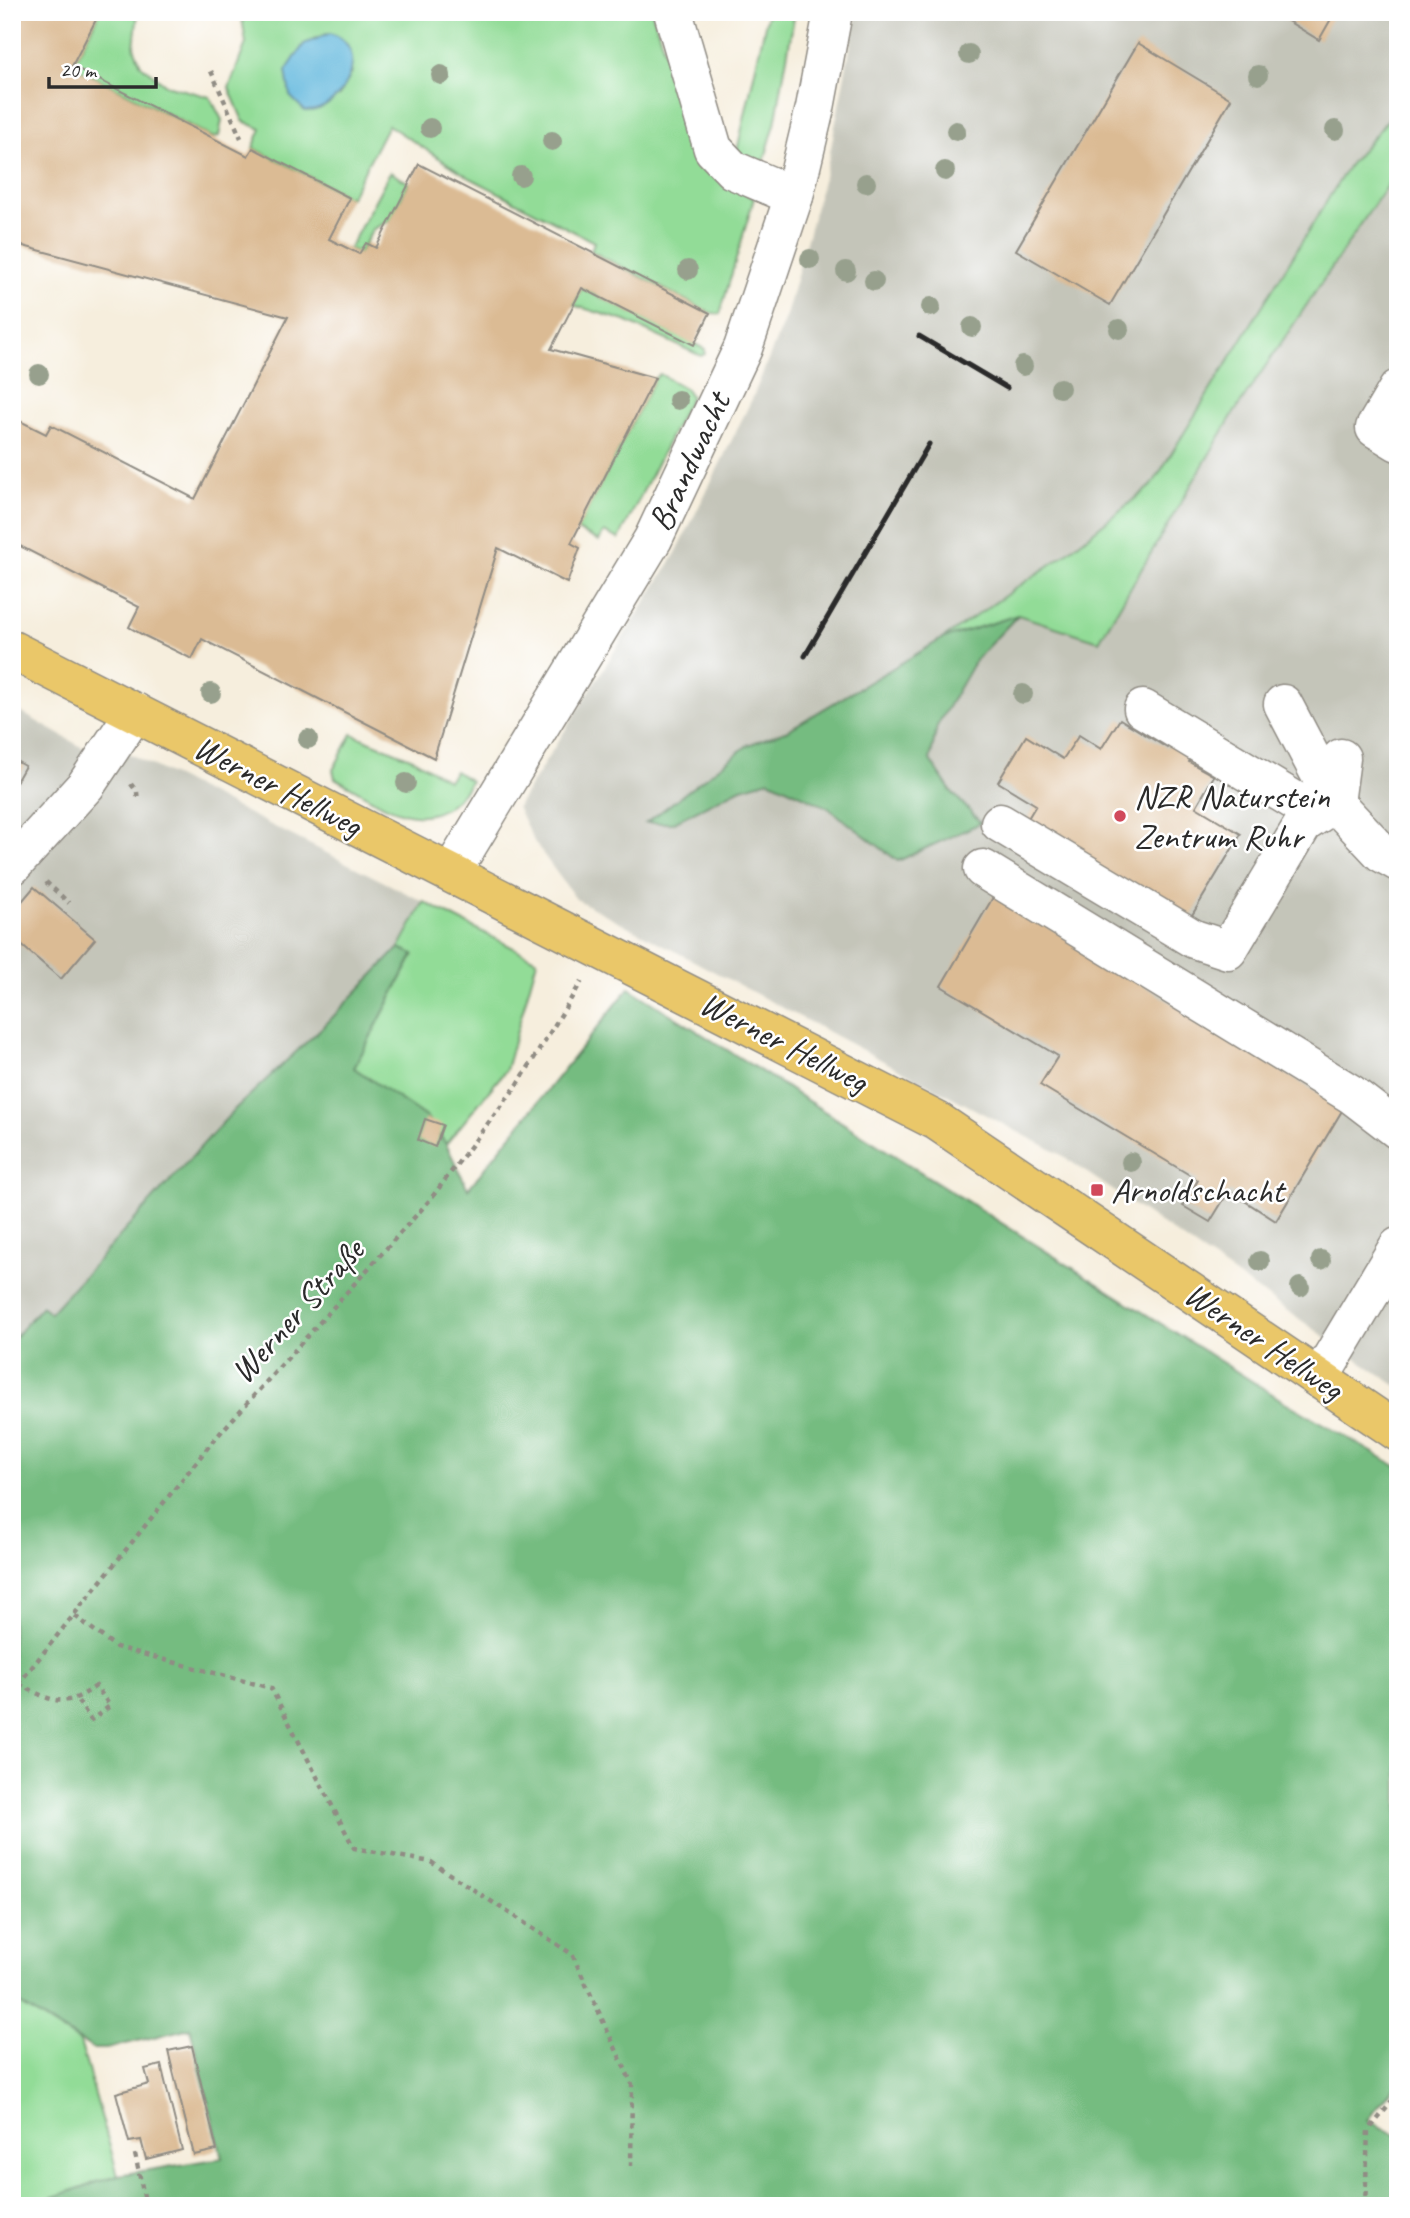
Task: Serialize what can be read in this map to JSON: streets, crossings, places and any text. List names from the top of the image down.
{
  "streets": {
    "main road": ["Werner Hellweg"],
    "street": ["Brandwacht"],
    "path": ["Werner Straße"]
  },
  "crossings": [
    ["Brandwacht", "Werner Hellweg"],
    ["Werner Hellweg", "Werner Straße"]
  ],
  "places": {
    "other": ["NZR Naturstein Zentrum Ruhr"],
    "transit": ["Arnoldschacht"]
  },
  "scale_bar": "20 m"
}
